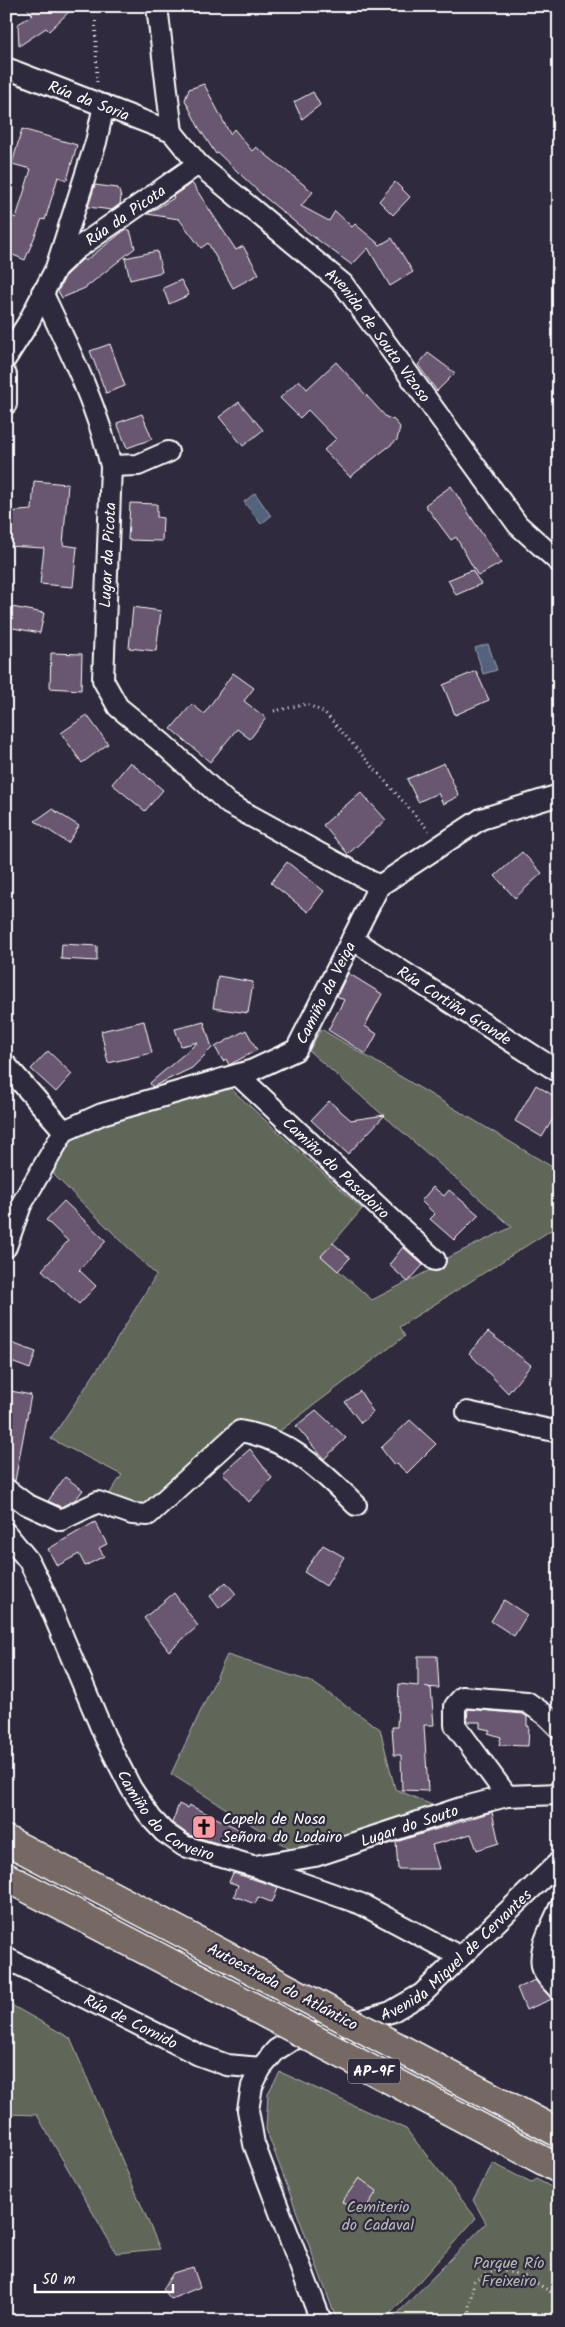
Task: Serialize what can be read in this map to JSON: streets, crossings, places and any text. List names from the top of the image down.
{
  "streets": {
    "highway": ["Autoestrada do Atlántico", "AP-9F"],
    "street": [
      "Rúa da Soria",
      "Rúa da Picota",
      "Avenida de Souto Vizoso",
      "Lugar da Picota",
      "Camiño da Veiga",
      "Rúa Cortiña Grande",
      "Camiño do Pasadoiro",
      "Camiño do Corveiro",
      "Lugar do Souto",
      "Avenida Miguel de Cervantes",
      "Rúa de Cornido"
    ]
  },
  "crossings": [
    ["Rúa da Soria", "Avenida de Souto Vizoso"],
    ["Rúa da Picota", "Avenida de Souto Vizoso"],
    ["Lugar da Picota", "Camiño da Veiga"],
    ["Camiño da Veiga", "Rúa Cortiña Grande"],
    ["Camiño da Veiga", "Camiño do Pasadoiro"],
    ["Camiño do Corveiro", "Lugar do Souto"],
    ["Camiño do Corveiro", "Avenida Miguel de Cervantes"],
    ["Avenida Miguel de Cervantes", "Rúa de Cornido"]
  ],
  "parks": ["Cemiterio do Cadaval", "Parque Río Freixeiro"],
  "places": {
    "church": ["Capela de Nosa Señora do Lodairo"]
  },
  "scale_bar": "50 m"
}
